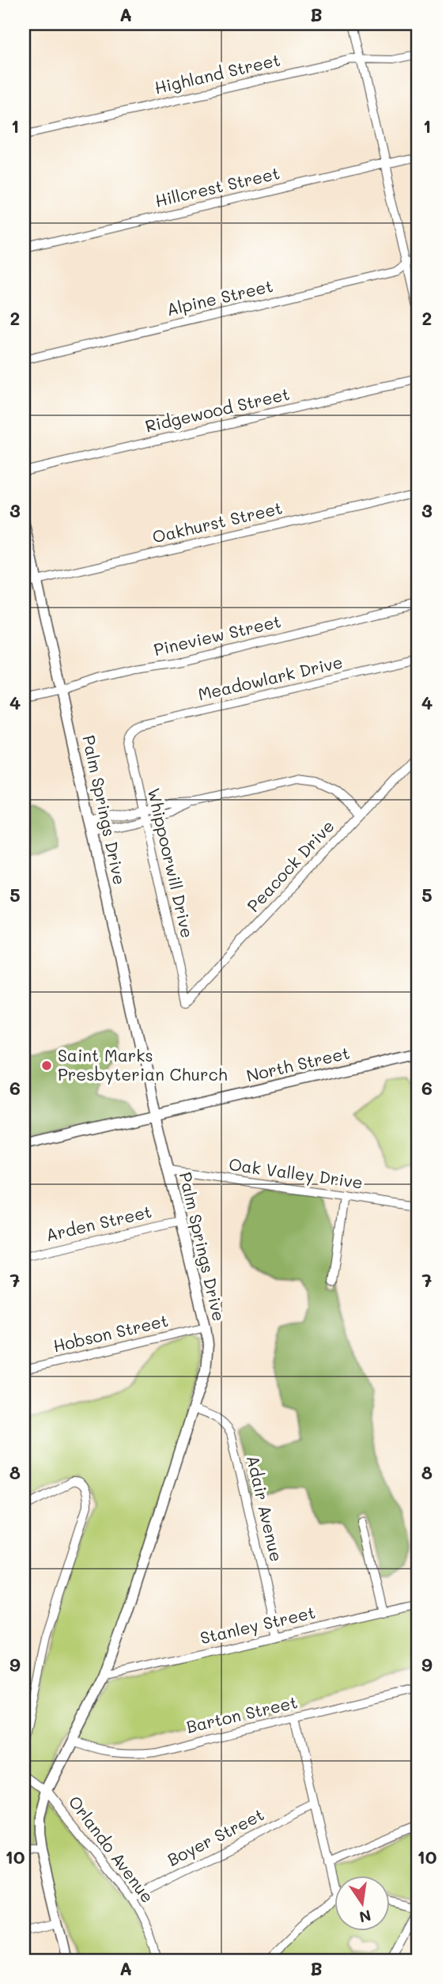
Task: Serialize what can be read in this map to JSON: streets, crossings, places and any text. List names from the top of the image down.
{
  "streets": {
    "street": [
      "Highland Street",
      "Hillcrest Street",
      "Alpine Street",
      "Ridgewood Street",
      "Oakhurst Street",
      "Pineview Street",
      "Meadowlark Drive",
      "Palm Springs Drive",
      "Whippoorwill Drive",
      "Peacock Drive",
      "North Street",
      "Oak Valley Drive",
      "Arden Street",
      "Hobson Street",
      "Adair Avenue",
      "Stanley Street",
      "Barton Street",
      "Boyer Street",
      "Orlando Avenue"
    ]
  },
  "crossings": [
    ["Oakhurst Street", "Palm Springs Drive"],
    ["Pineview Street", "Palm Springs Drive"],
    ["Meadowlark Drive", "Whippoorwill Drive"],
    ["Palm Springs Drive", "North Street"],
    ["Palm Springs Drive", "Oak Valley Drive"],
    ["Palm Springs Drive", "Arden Street"],
    ["Palm Springs Drive", "Hobson Street"],
    ["Palm Springs Drive", "Adair Avenue"],
    ["Palm Springs Drive", "Stanley Street"],
    ["Palm Springs Drive", "Barton Street"],
    ["Palm Springs Drive", "Orlando Avenue"],
    ["Whippoorwill Drive", "Peacock Drive"],
    ["Adair Avenue", "Stanley Street"],
    ["Boyer Street", "Orlando Avenue"]
  ],
  "places": ["Saint Marks Presbyterian Church"],
  "north": "bottom",
  "grid": {
    "columns": ["A", "B"],
    "rows": [
      "1",
      "2",
      "3",
      "4",
      "5",
      "6",
      "7",
      "8",
      "9",
      "10"
    ]
  }
}
